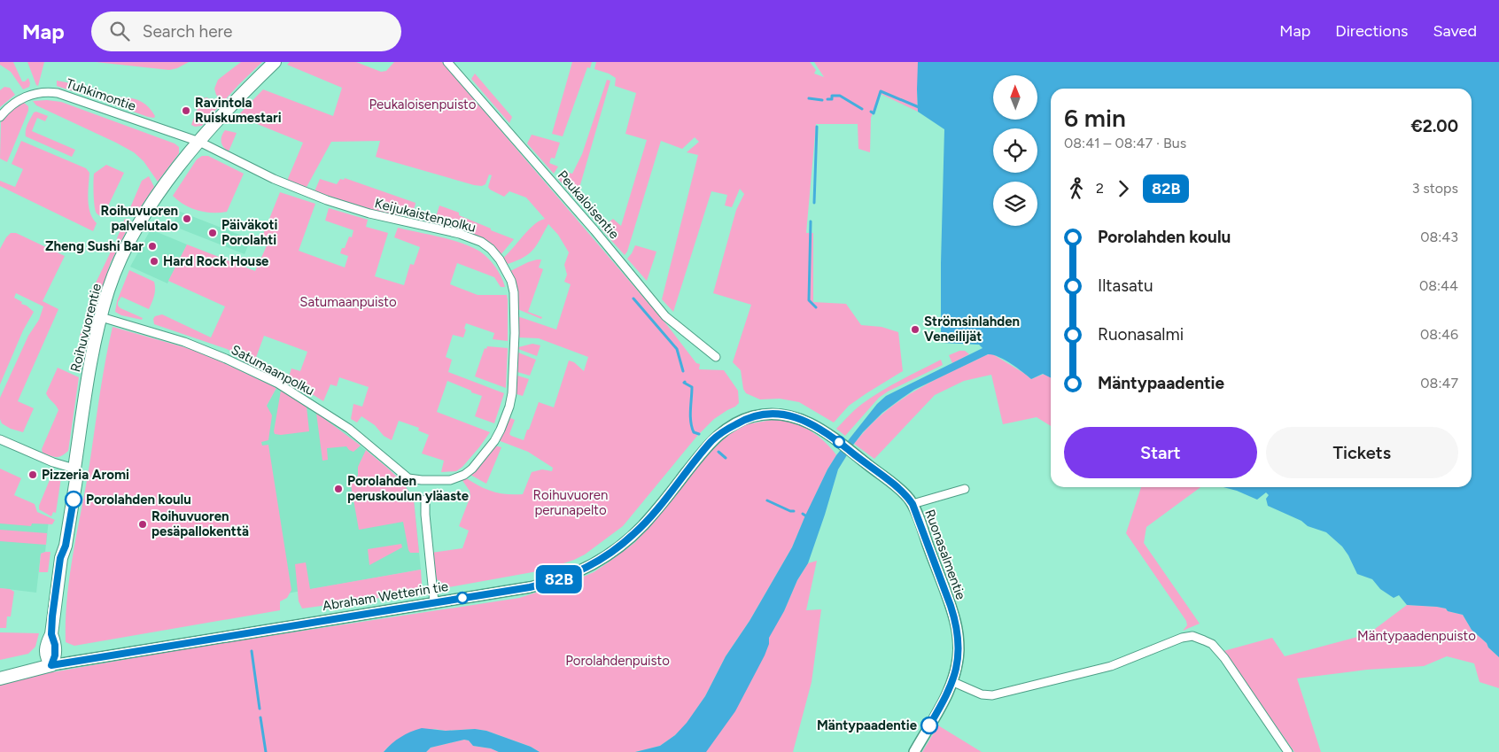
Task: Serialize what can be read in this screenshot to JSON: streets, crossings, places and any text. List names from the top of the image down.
{
  "streets": {
    "main road": ["Roihuvuorentie", "Abraham Wetterin tie"],
    "street": [
      "Tuhkimontie",
      "Peukaloisentie",
      "Keijukaistenpolku",
      "Satumaanpolku",
      "Ruonasalmentie"
    ]
  },
  "crossings": [
    ["Tuhkimontie", "Keijukaistenpolku"],
    ["Tuhkimontie", "Roihuvuorentie"],
    ["Keijukaistenpolku", "Roihuvuorentie"],
    ["Keijukaistenpolku", "Satumaanpolku"],
    ["Roihuvuorentie", "Satumaanpolku"],
    ["Roihuvuorentie", "Abraham Wetterin tie"],
    ["Ruonasalmentie", "Abraham Wetterin tie"]
  ],
  "parks": [
    "Peukaloisenpuisto",
    "Satumaanpuisto",
    "Roihuvuoren perunapelto",
    "Mäntypaadenpuisto",
    "Porolahdenpuisto"
  ],
  "places": [
    "Ravintola Ruiskumestari",
    "Roihuvuoren palvelutalo",
    "Päiväkoti Porolahti",
    "Zheng Sushi Bar",
    "Hard Rock House",
    "Strömsinlahden Veneilijät",
    "Pizzeria Aromi",
    "Porolahden peruskoulun yläaste",
    "Porolahden koulu",
    "Roihuvuoren pesäpallokenttä",
    "Mäntypaadentie"
  ],
  "lines": ["bus line 82B"],
  "north": "top",
  "page": {
    "header": "Map",
    "search": "Search here",
    "nav": ["Map", "Directions", "Saved"],
    "on_map": "82B",
    "heading": ["6 min", "08:41 – 08:47 · Bus", "€2.00"],
    "legs": ["2", "82B", "3 stops"],
    "list": [
      {
        "name": "Porolahden koulu",
        "value": "08:43"
      },
      {
        "name": "Iltasatu",
        "value": "08:44"
      },
      {
        "name": "Ruonasalmi",
        "value": "08:46"
      },
      {
        "name": "Mäntypaadentie",
        "value": "08:47"
      }
    ],
    "buttons": ["Start", "Tickets"]
  }
}
